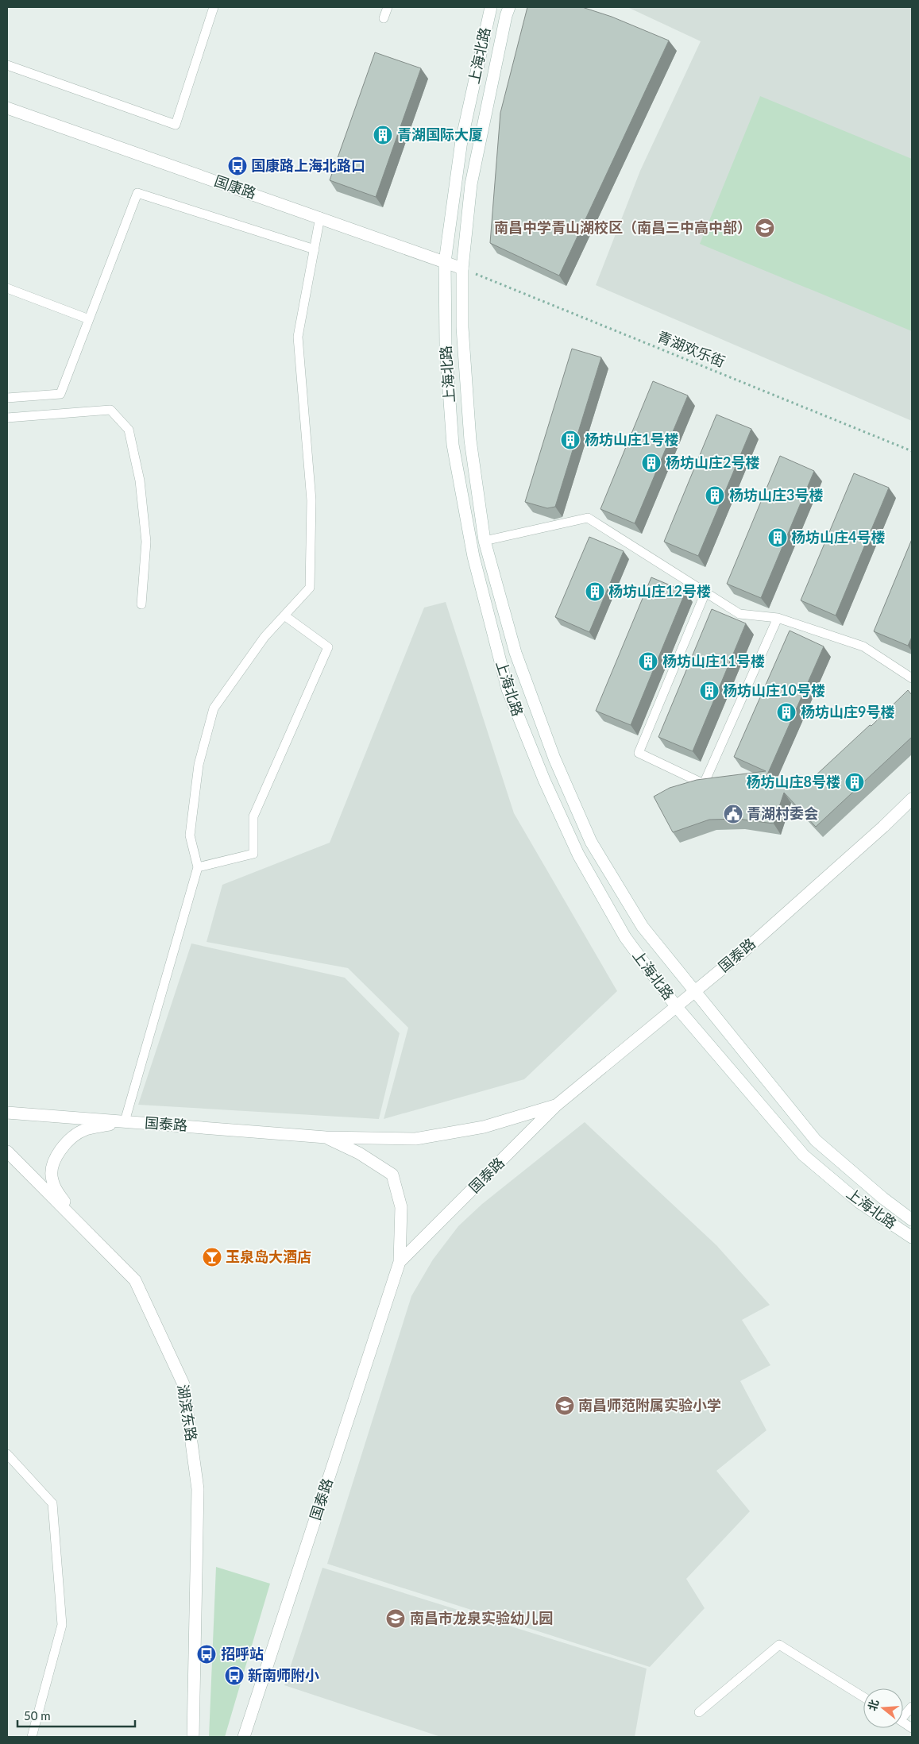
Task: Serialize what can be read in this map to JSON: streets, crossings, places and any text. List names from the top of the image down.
{
  "streets": {
    "street": [
      "上海北路",
      "国康路",
      "国泰路",
      "湖滨东路"
    ],
    "path": ["青湖欢乐街"]
  },
  "crossings": [
    ["上海北路", "国康路"],
    ["上海北路", "青湖欢乐街"],
    ["上海北路", "国泰路"],
    ["国康路", "青湖欢乐街"]
  ],
  "places": {
    "building": [
      "青湖国际大厦",
      "杨坊山庄1号楼",
      "杨坊山庄2号楼",
      "杨坊山庄3号楼",
      "杨坊山庄4号楼",
      "杨坊山庄12号楼",
      "杨坊山庄11号楼",
      "杨坊山庄10号楼",
      "杨坊山庄9号楼",
      "杨坊山庄8号楼"
    ],
    "bus stop": ["国康路上海北路口", "招呼站", "新南师附小"],
    "school or university": ["南昌中学青山湖校区（南昌三中高中部）", "南昌师范附属实验小学", "南昌市龙泉实验幼儿园"],
    "public building": ["青湖村委会"],
    "bar": ["玉泉岛大酒店"]
  },
  "scale_bar": "50 m",
  "north": "left"
}
